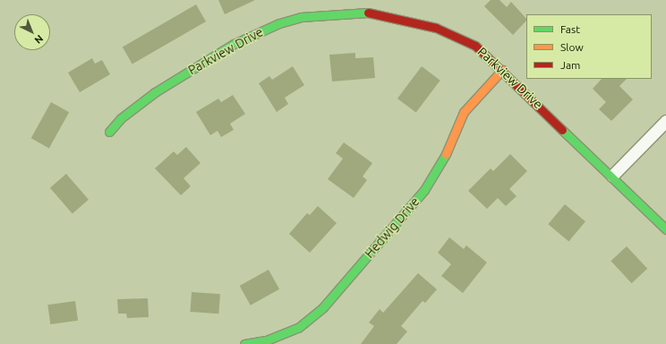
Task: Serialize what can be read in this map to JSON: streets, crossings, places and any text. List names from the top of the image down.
{
  "streets": {
    "street": ["Parkview Drive", "Hedwig Drive"]
  },
  "crossings": [
    ["Parkview Drive", "Hedwig Drive"]
  ],
  "legend": ["Fast", "Slow", "Jam"],
  "north": "bottom right"
}
